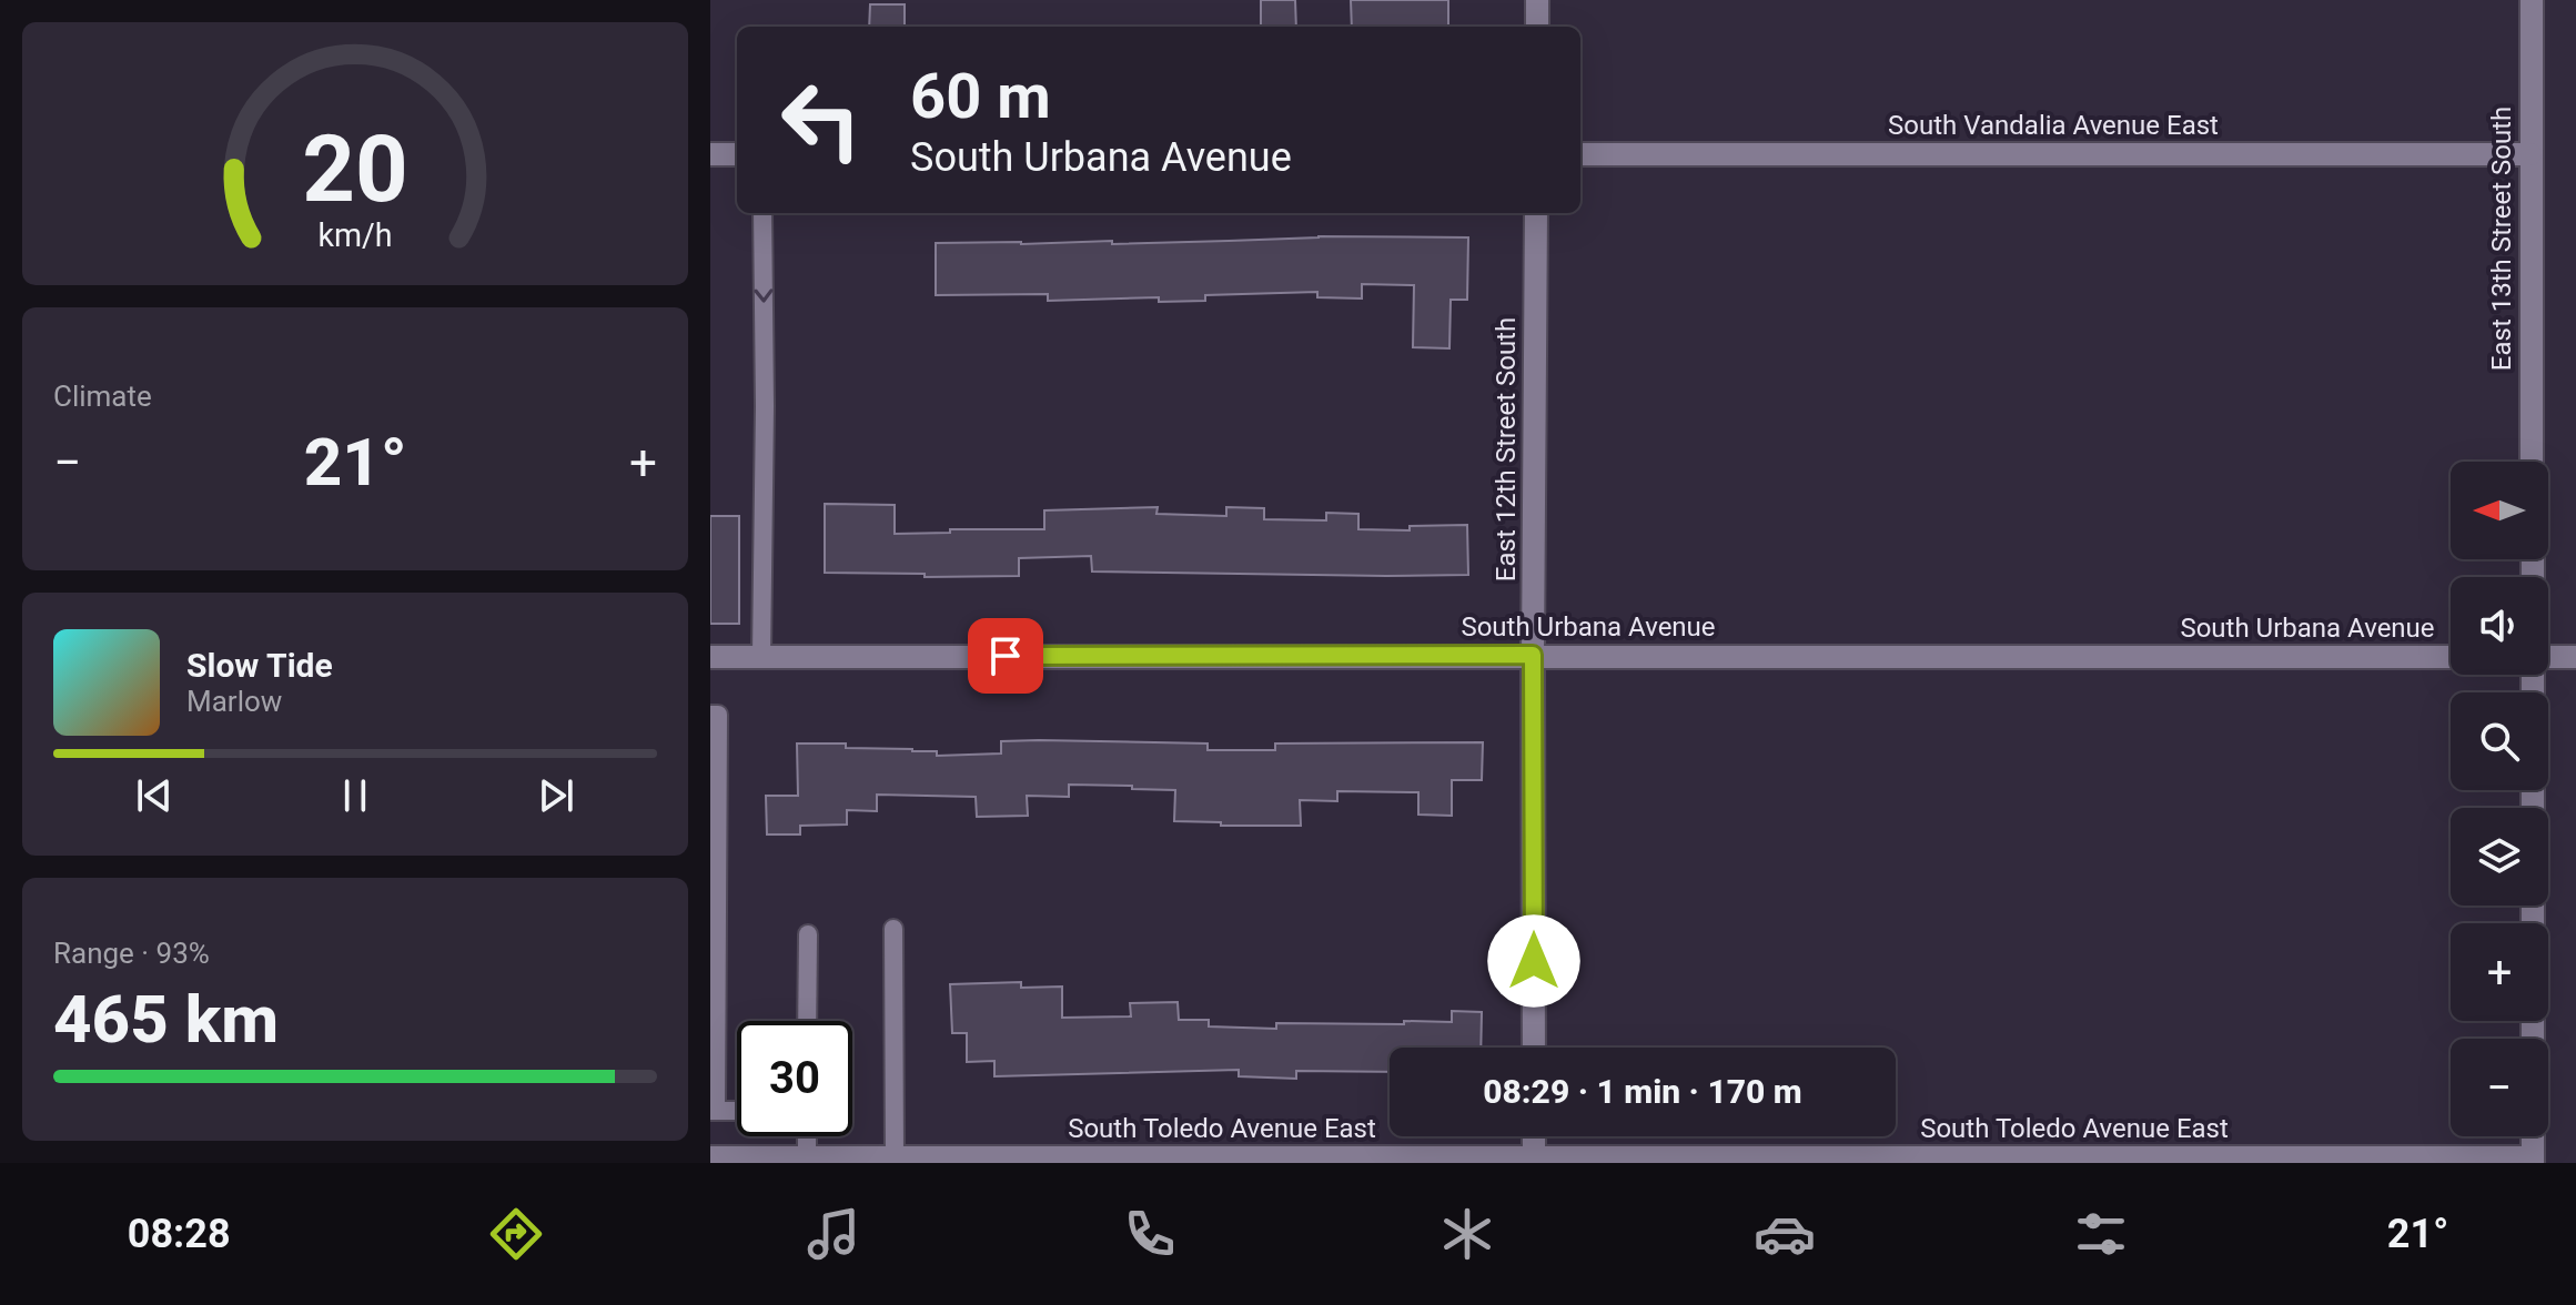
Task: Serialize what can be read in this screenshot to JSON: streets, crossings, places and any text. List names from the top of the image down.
{
  "streets": {
    "street": [
      "South Vandalia Avenue East",
      "East 13th Street South",
      "East 12th Street South",
      "South Urbana Avenue",
      "South Toledo Avenue East"
    ]
  },
  "crossings": [
    ["South Vandalia Avenue East", "East 13th Street South"],
    ["East 12th Street South", "South Urbana Avenue"]
  ],
  "north": "left",
  "page": {
    "turn": ["60 m", "South Urbana Avenue"],
    "tile": [
      "Climate",
      ["Range · 93%", "465 km"]
    ],
    "heat": ["−", "21°", "+"],
    "map_buttons": ["+", "−"],
    "song": ["Slow Tide", "Marlow"],
    "limit": "30",
    "trip": "08:29 · 1 min · 170 m",
    "tabs": ["08:28", "21°"],
    "gauge": ["20", "km/h"]
  }
}
